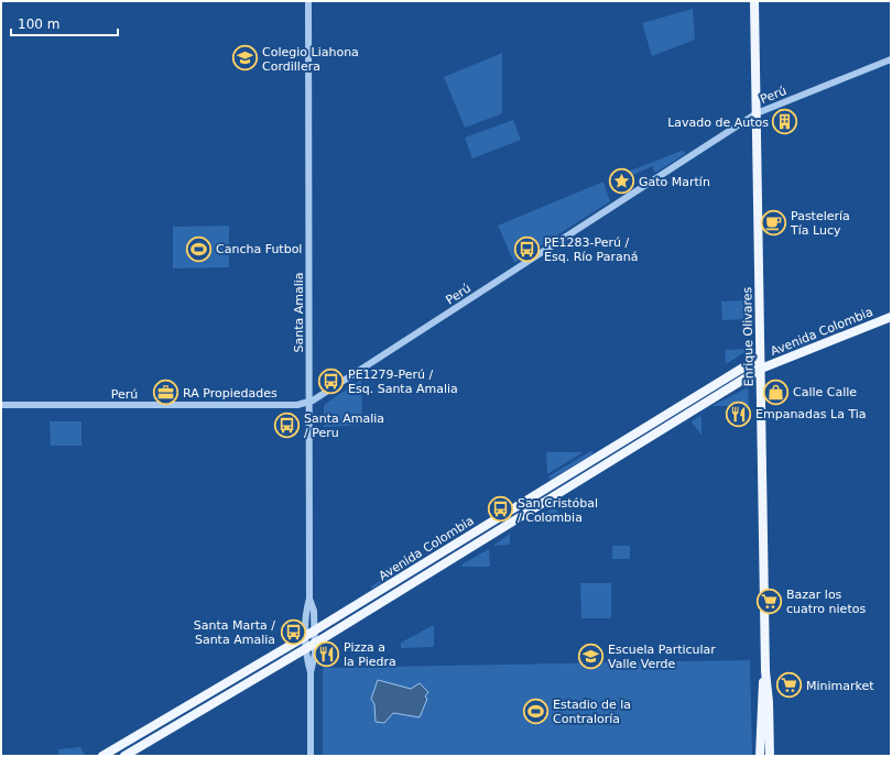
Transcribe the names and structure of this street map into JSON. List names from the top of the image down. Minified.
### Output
{"streets":{"main road":["Avenida Colombia","Enrique Olivares"],"street":["Perú","Santa Amalia"]},"crossings":[["Perú","Santa Amalia"],["Perú","Enrique Olivares"],["Santa Amalia","Avenida Colombia"],["Avenida Colombia","Enrique Olivares"]],"places":{"school or university":["Colegio Liahona Cordillera","Escuela Particular Valle Verde"],"building":["Lavado de Autos"],"place":["Gato Martín"],"cafe":["Pastelería Tía Lucy"],"sports":["Cancha Futbol","Estadio de la Contraloría"],"bus stop":["PE1283-Perú / Esq. Río Paraná","PE1279-Perú / Esq. Santa Amalia","Santa Amalia / Peru","San Cristóbal / Colombia","Santa Marta / Santa Amalia"],"shop":["Calle Calle"],"office":["RA Propiedades"],"restaurant":["Empanadas La Tia","Pizza a la Piedra"],"supermarket":["Bazar los cuatro nietos","Minimarket"]},"scale_bar":"100 m"}
